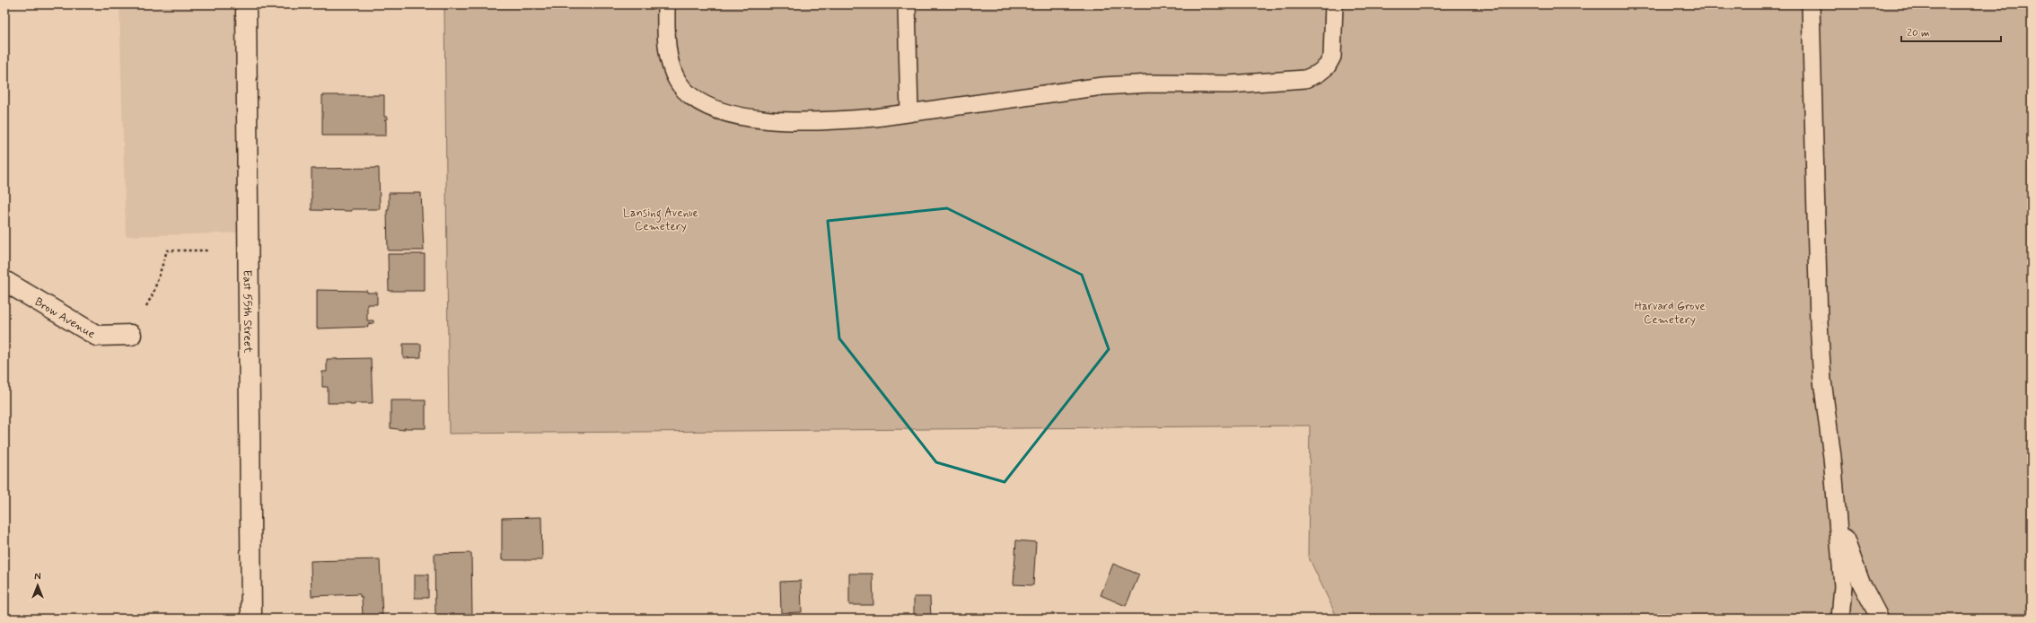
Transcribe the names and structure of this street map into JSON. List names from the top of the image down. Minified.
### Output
{"streets":{"street":["East 55th Street","Brow Avenue"]},"parks":["Lansing Avenue Cemetery","Harvard Grove Cemetery"],"scale_bar":"20 m","north":"top"}
